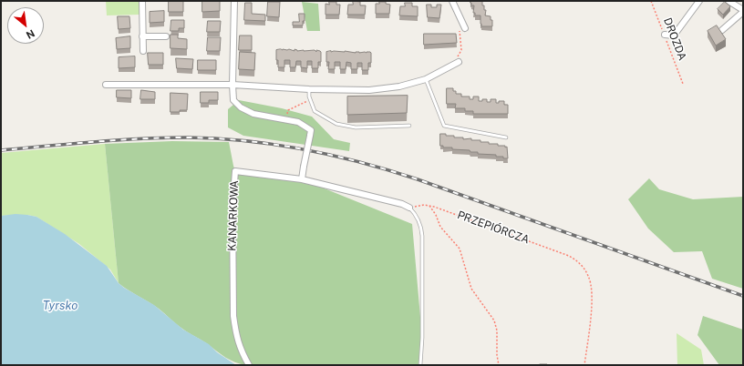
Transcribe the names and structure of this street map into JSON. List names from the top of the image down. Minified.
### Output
{"streets":{"street":["KANARKOWA"],"path":["DROZDA","PRZEPIÓRCZA"]},"water":["Tyrsko"],"north":"bottom right"}
